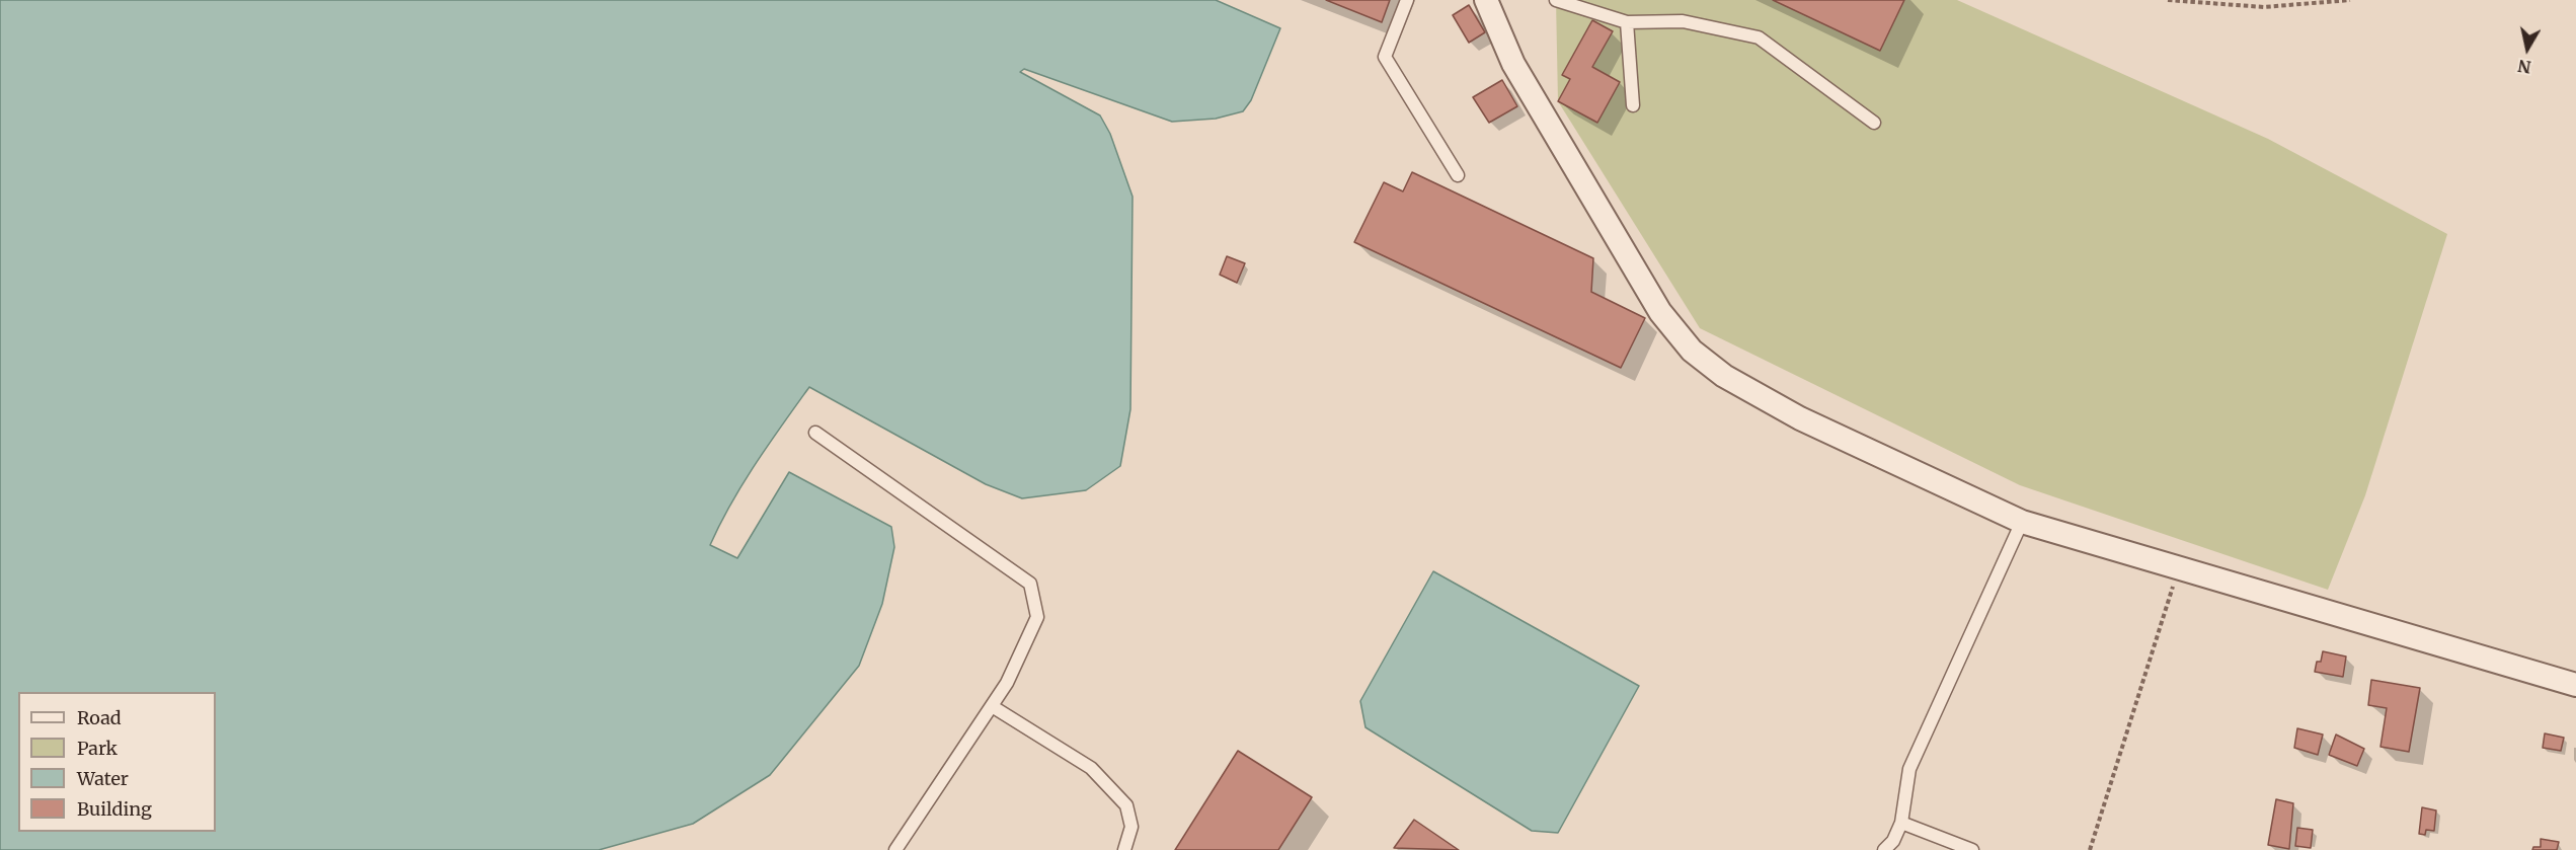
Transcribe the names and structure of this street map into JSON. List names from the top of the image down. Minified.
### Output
{"legend":["Road","Park","Water","Building"],"north":"bottom"}
